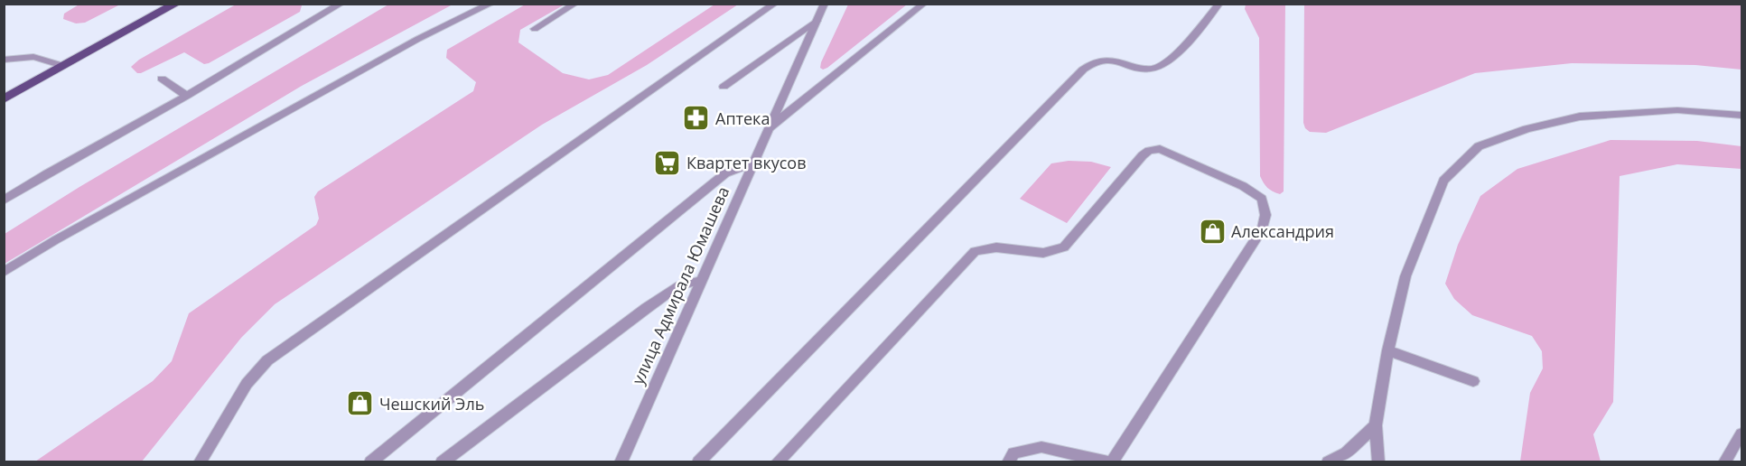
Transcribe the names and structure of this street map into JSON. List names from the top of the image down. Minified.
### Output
{"streets":{"street":["улица Адмирала Юмашева"]},"places":{"pharmacy":["Аптека"],"supermarket":["Квартет вкусов"],"shop":["Александрия","Чешский Эль"]}}
